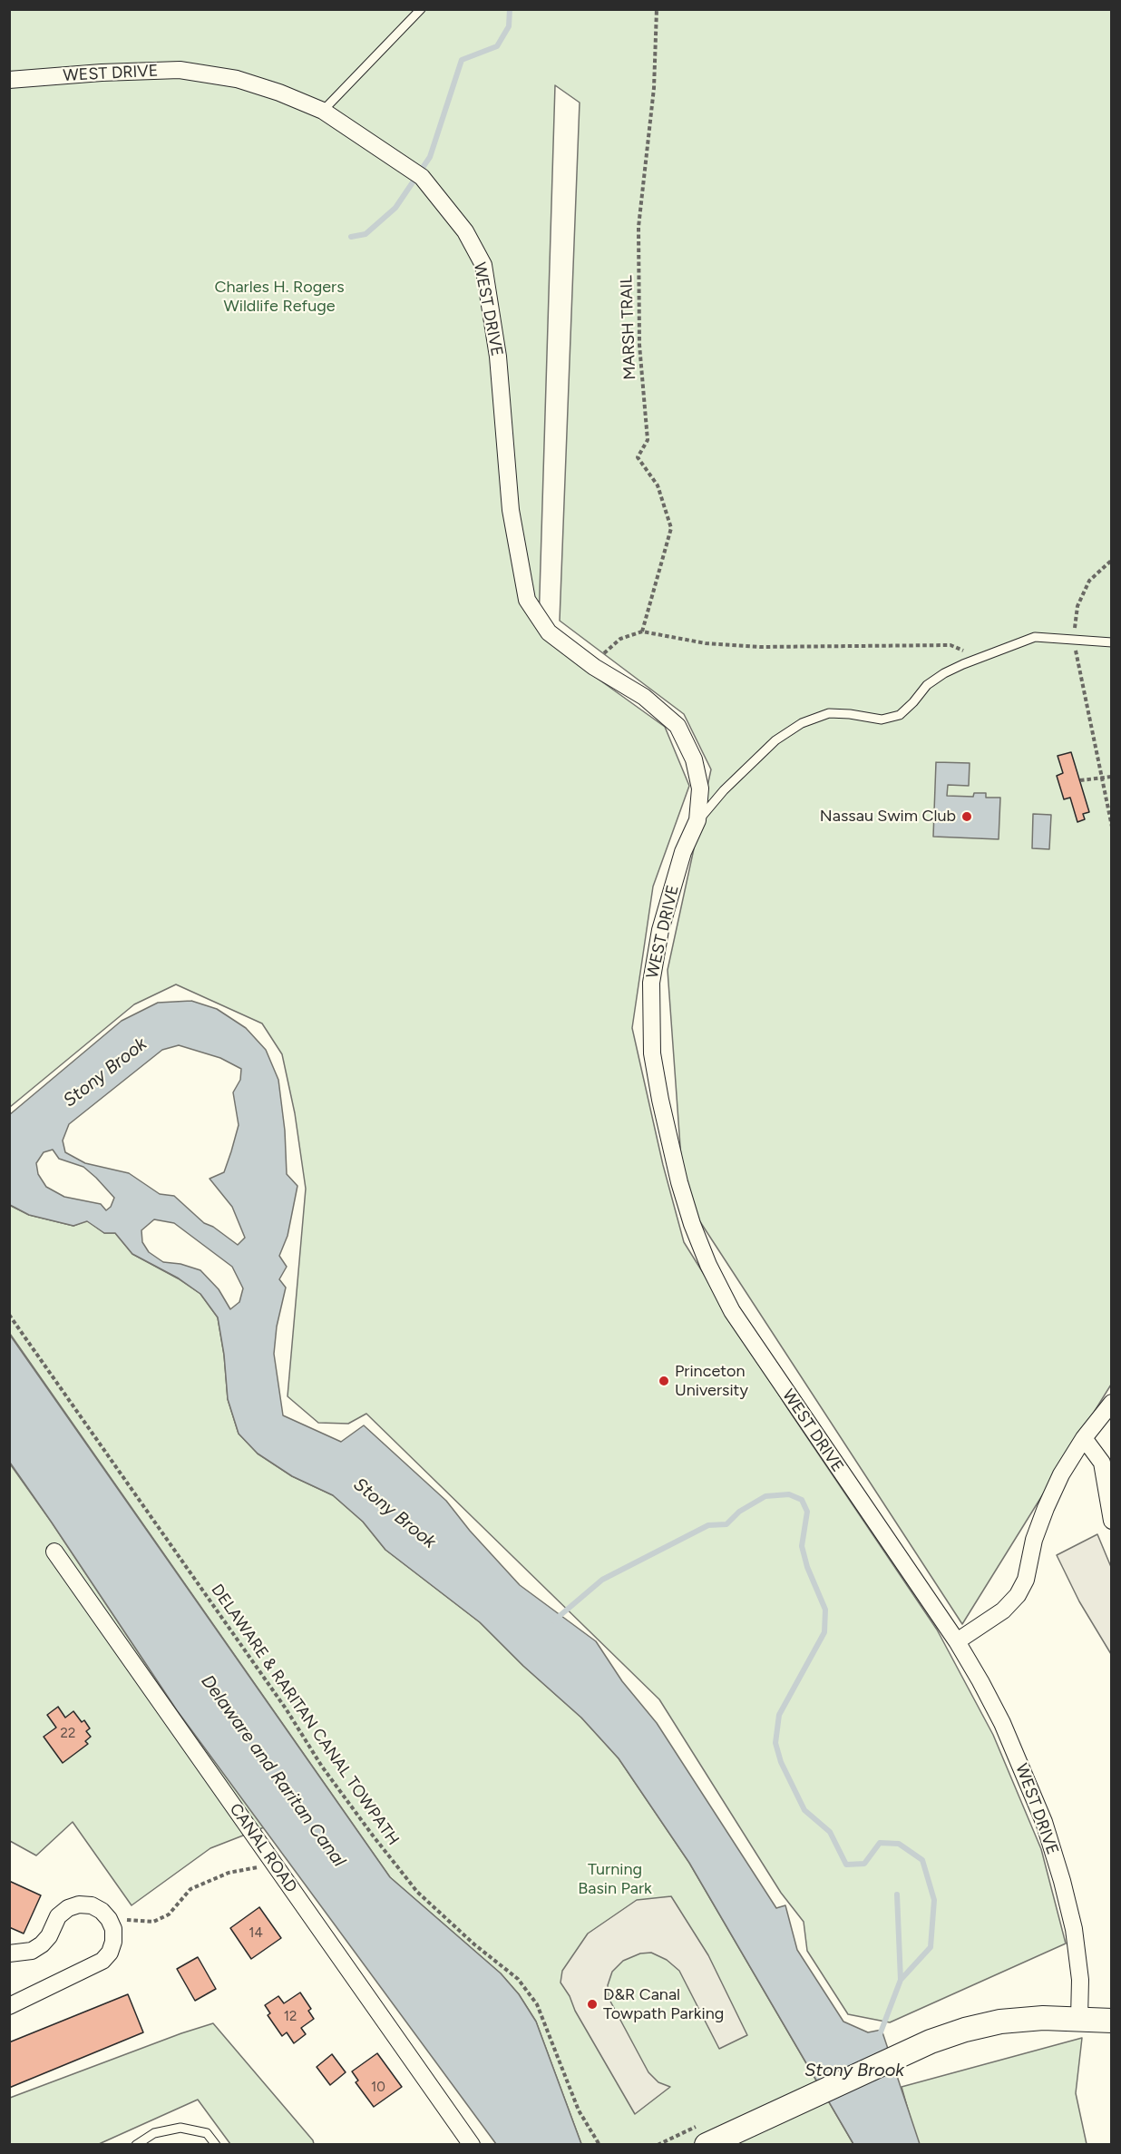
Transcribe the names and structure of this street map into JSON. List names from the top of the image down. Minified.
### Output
{"streets":{"street":["WEST DRIVE","CANAL ROAD"],"path":["MARSH TRAIL","DELAWARE & RARITAN CANAL TOWPATH"]},"water":["Stony Brook","Delaware and Raritan Canal"],"parks":["Charles H. Rogers Wildlife Refuge","Turning Basin Park"],"places":["Nassau Swim Club","Princeton University","D&R Canal Towpath Parking"],"house_numbers":["22","14","12","10"]}
